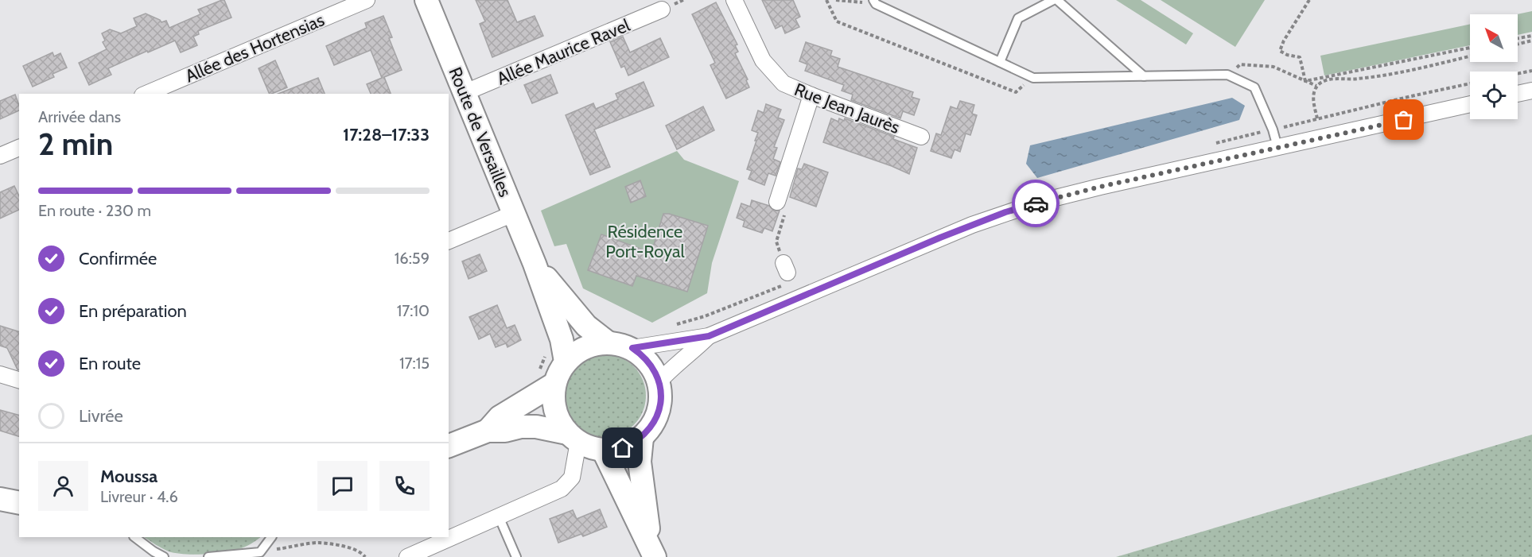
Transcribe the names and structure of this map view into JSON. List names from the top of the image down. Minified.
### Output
{"streets":{"main road":["Route de Versailles"],"street":["Allée des Hortensias","Allée Maurice Ravel","Rue Jean Jaurès"]},"crossings":[["Allée Maurice Ravel","Route de Versailles"]],"parks":["Résidence Port-Royal"],"north":"top left","page":{"heading":["2 min","Arrivée dans","17:28–17:33"],"panel":["Moussa","Livreur · 4.6"],"bar":"En route · 230 m","list":[["Confirmée","16:59"],["En préparation","17:10"],["En route","17:15"],"Livrée"]}}
